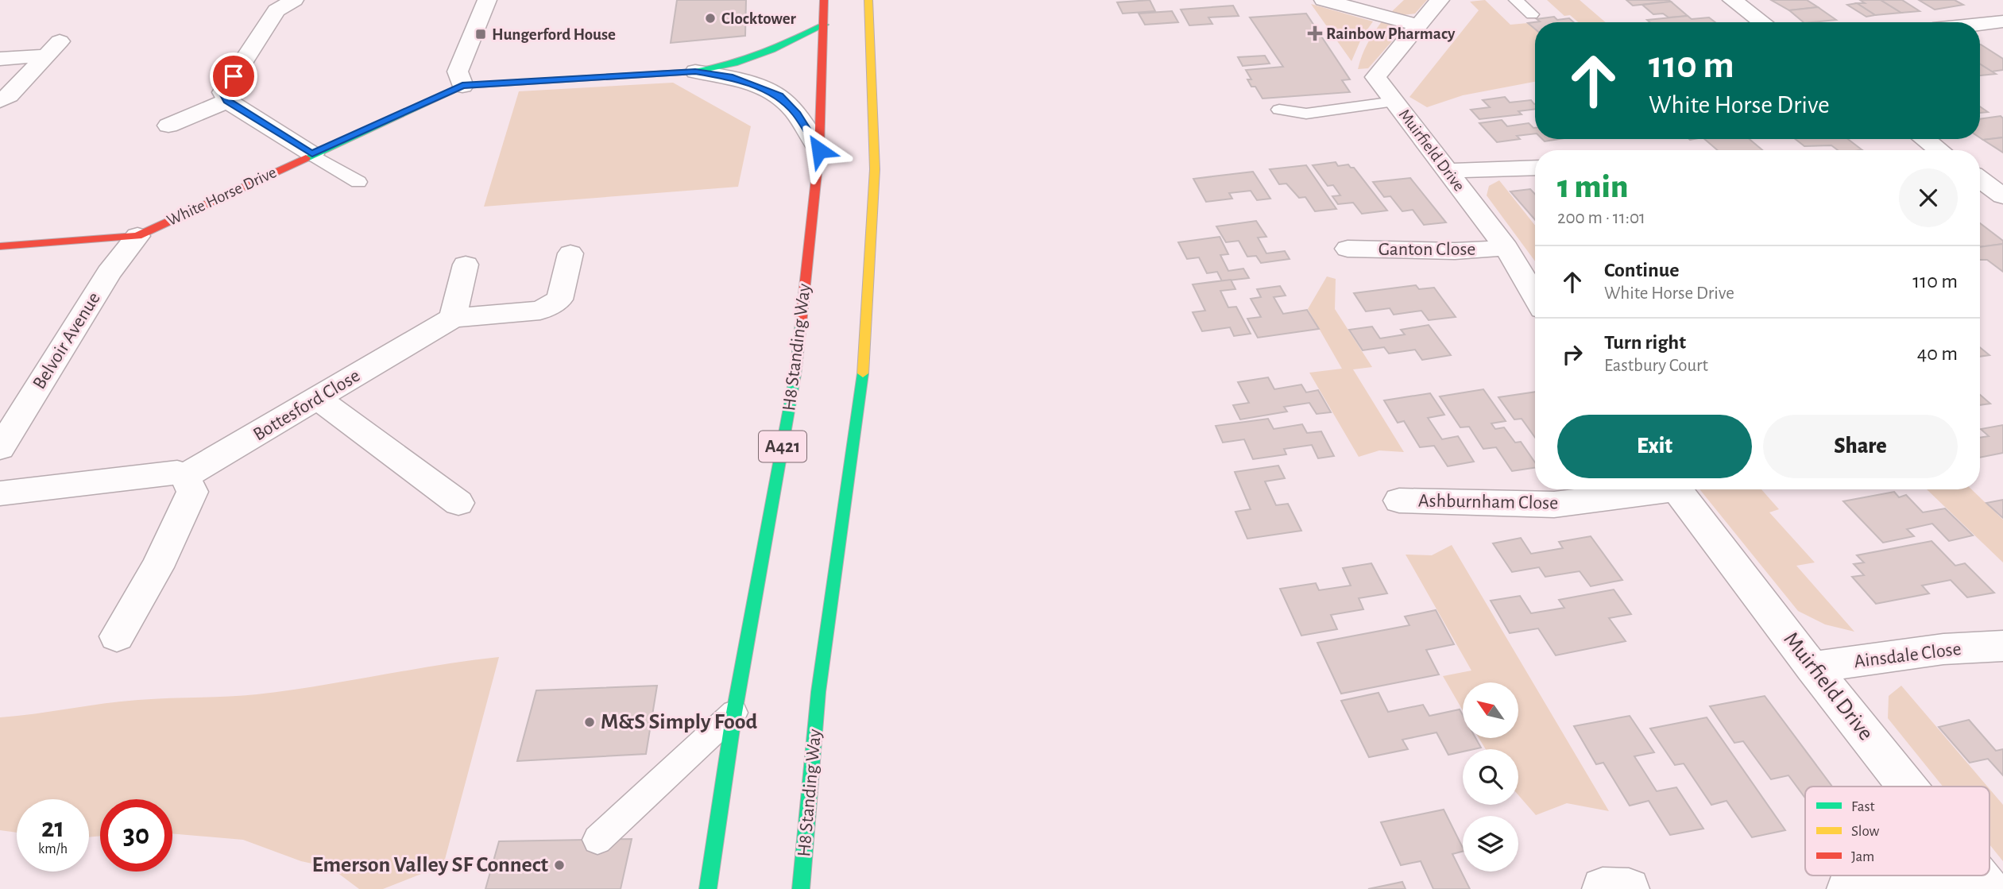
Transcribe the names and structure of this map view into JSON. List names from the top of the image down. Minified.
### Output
{"streets":{"main road":["White Horse Drive","H8 Standing Way","A421"],"street":["Muirfield Drive","Ganton Close","Belvoir Avenue","Bottesford Close","Ashburnham Close","Ainsdale Close"]},"crossings":[["Muirfield Drive","Ganton Close"],["Muirfield Drive","Ainsdale Close"],["White Horse Drive","Belvoir Avenue"]],"places":{"other":["Clocktower","M&S Simply Food","Emerson Valley SF Connect"],"health":["Rainbow Pharmacy"],"transit":["Hungerford House"]},"legend":["Fast","Slow","Jam"],"north":"top left","page":{"turn":["110 m","White Horse Drive"],"heading":["1 min","200 m · 11:01"],"list":[{"name":"Continue","note":"White Horse Drive","value":"110 m"},{"name":"Turn right","note":"Eastbury Court","value":"40 m"}],"buttons":["Exit","Share"],"speed":"21 km/h","limit":"30"}}
